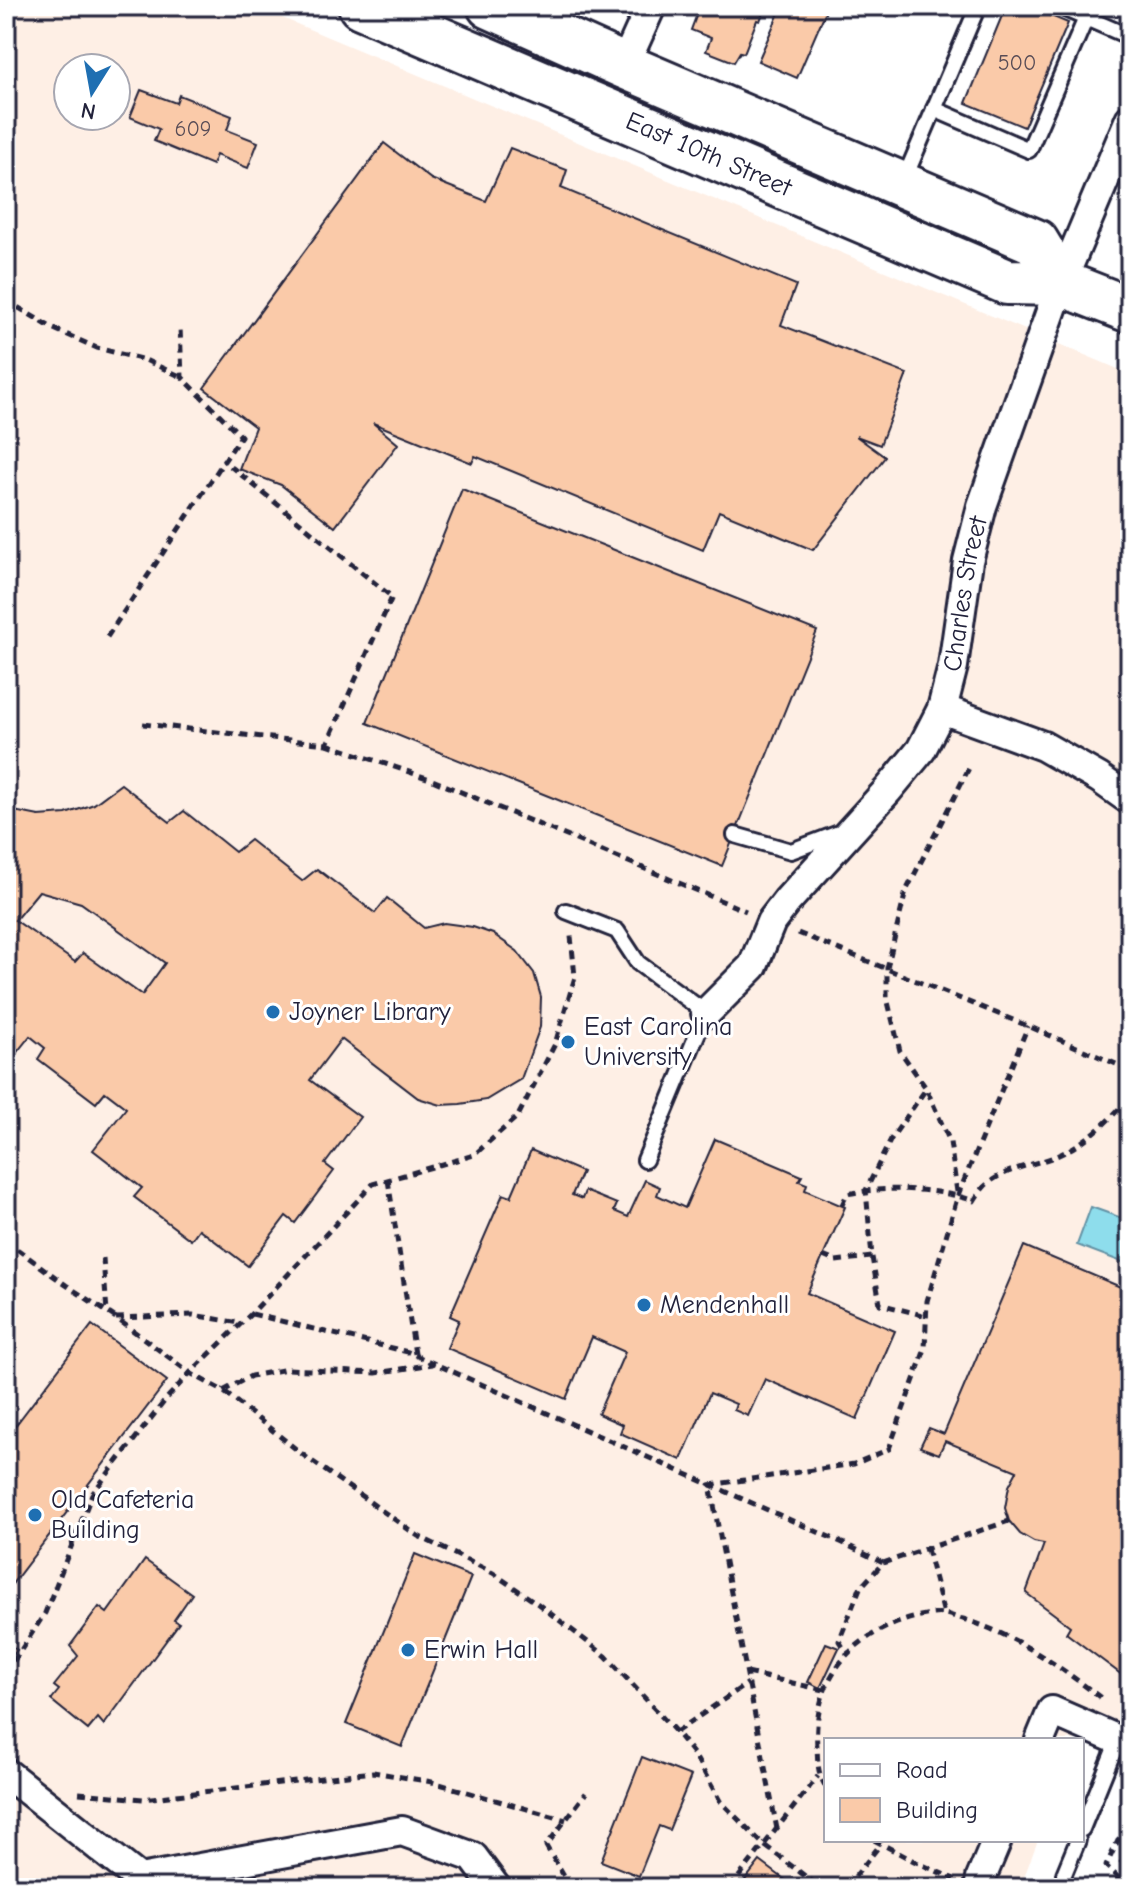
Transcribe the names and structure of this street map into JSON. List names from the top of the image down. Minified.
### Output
{"streets":{"main road":["East 10th Street"],"street":["Charles Street"]},"crossings":[["East 10th Street","Charles Street"]],"places":["Joyner Library","East Carolina University","Mendenhall","Old Cafeteria Building","Erwin Hall"],"house_numbers":["500","609"],"legend":["Road","Building"],"north":"bottom"}
